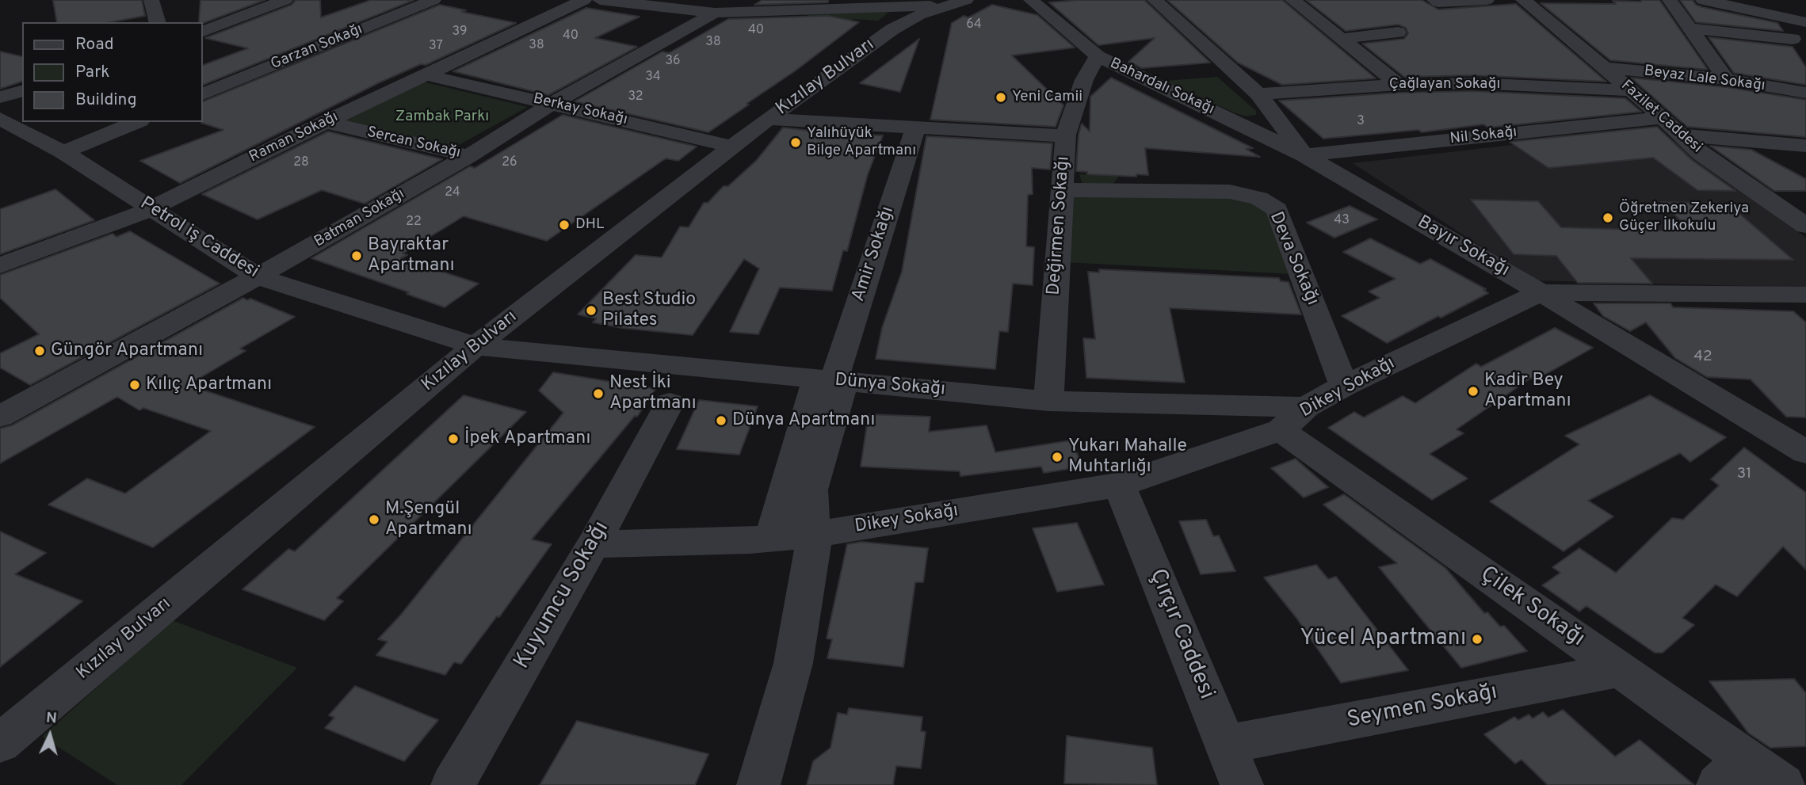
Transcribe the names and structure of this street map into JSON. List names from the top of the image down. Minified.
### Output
{"streets":{"street":["Garzan Sokağı","Kızılay Bulvarı","Beyaz Lale Sokağı","Çağlayan Sokağı","Bahardalı Sokağı","Berkay Sokağı","Fazilet Caddesi","Nil Sokağı","Raman Sokağı","Sercan Sokağı","Batman Sokağı","Değirmen Sokağı","Petrol iş Caddesi","Bayır Sokağı","Amir Sokağı","Deva Sokağı","Dünya Sokağı","Dikey Sokağı","Kuyumcu Sokağı","Çilek Sokağı","Çırçır Caddesi","Seymen Sokağı"]},"crossings":[["Kızılay Bulvarı","Berkay Sokağı"],["Kızılay Bulvarı","Petrol iş Caddesi"],["Kızılay Bulvarı","Dünya Sokağı"],["Beyaz Lale Sokağı","Fazilet Caddesi"],["Çağlayan Sokağı","Fazilet Caddesi"],["Çağlayan Sokağı","Bayır Sokağı"],["Bahardalı Sokağı","Nil Sokağı"],["Bahardalı Sokağı","Değirmen Sokağı"],["Bahardalı Sokağı","Bayır Sokağı"],["Berkay Sokağı","Raman Sokağı"],["Berkay Sokağı","Batman Sokağı"],["Fazilet Caddesi","Nil Sokağı"],["Nil Sokağı","Bayır Sokağı"],["Raman Sokağı","Sercan Sokağı"],["Raman Sokağı","Petrol iş Caddesi"],["Sercan Sokağı","Batman Sokağı"],["Batman Sokağı","Petrol iş Caddesi"],["Değirmen Sokağı","Deva Sokağı"],["Değirmen Sokağı","Dünya Sokağı"],["Petrol iş Caddesi","Dünya Sokağı"],["Bayır Sokağı","Dikey Sokağı"],["Amir Sokağı","Dünya Sokağı"],["Deva Sokağı","Dikey Sokağı"],["Dünya Sokağı","Dikey Sokağı"],["Dünya Sokağı","Çilek Sokağı"],["Dikey Sokağı","Kuyumcu Sokağı"],["Dikey Sokağı","Çilek Sokağı"],["Dikey Sokağı","Çırçır Caddesi"],["Çilek Sokağı","Seymen Sokağı"],["Çırçır Caddesi","Seymen Sokağı"]],"parks":["Zambak Parkı"],"places":["Yeni Camii","Yalıhüyük Bilge Apartmanı","Öğretmen Zekeriya Güçer İlkokulu","DHL","Bayraktar Apartmanı","Best Studio Pilates","Güngör Apartmanı","Kılıç Apartmanı","Kadir Bey Apartmanı","Nest İki Apartmanı","Dünya Apartmanı","İpek Apartmanı","Yukarı Mahalle Muhtarlığı","M.Şengül Apartmanı","Yücel Apartmanı"],"house_numbers":["64","40","39","40","38","38","37","36","34","32","3","28","26","24","43","22","42","31"],"legend":["Road","Park","Building"],"north":"top"}
